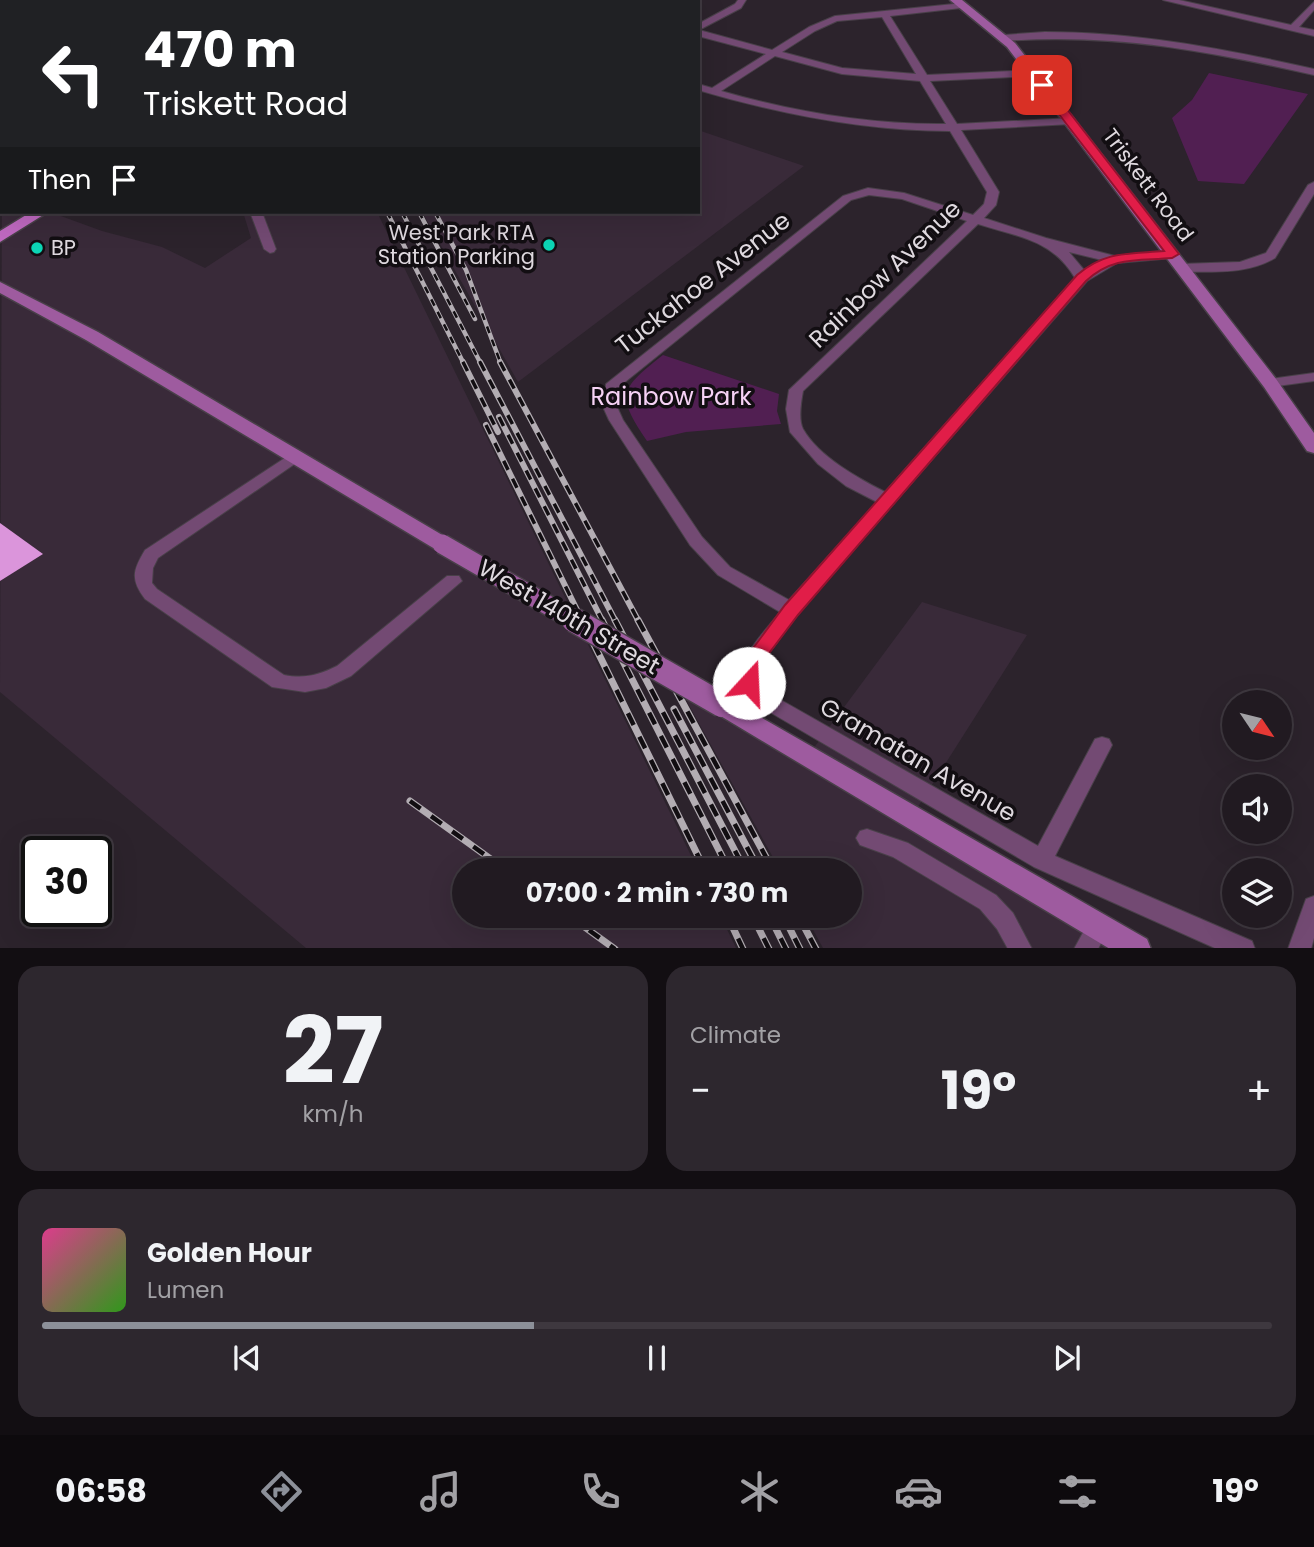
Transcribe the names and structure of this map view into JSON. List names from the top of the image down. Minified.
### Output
{"streets":{"main road":["Triskett Road","West 140th Street"],"street":["Rainbow Avenue","Tuckahoe Avenue","Gramatan Avenue"]},"crossings":[["Rainbow Avenue","Tuckahoe Avenue"],["Rainbow Avenue","Gramatan Avenue"],["Tuckahoe Avenue","Gramatan Avenue"]],"parks":["Rainbow Park"],"places":["West Park RTA Station Parking","BP"],"north":"bottom right","page":{"turn":["470 m","Triskett Road"],"then":"Then","limit":"30","trip":"07:00 · 2 min · 730 m","tile":[["27","km/h"],"Climate"],"heat":["−","19°","+"],"song":["Golden Hour","Lumen"],"tabs":["06:58","19°"]}}
